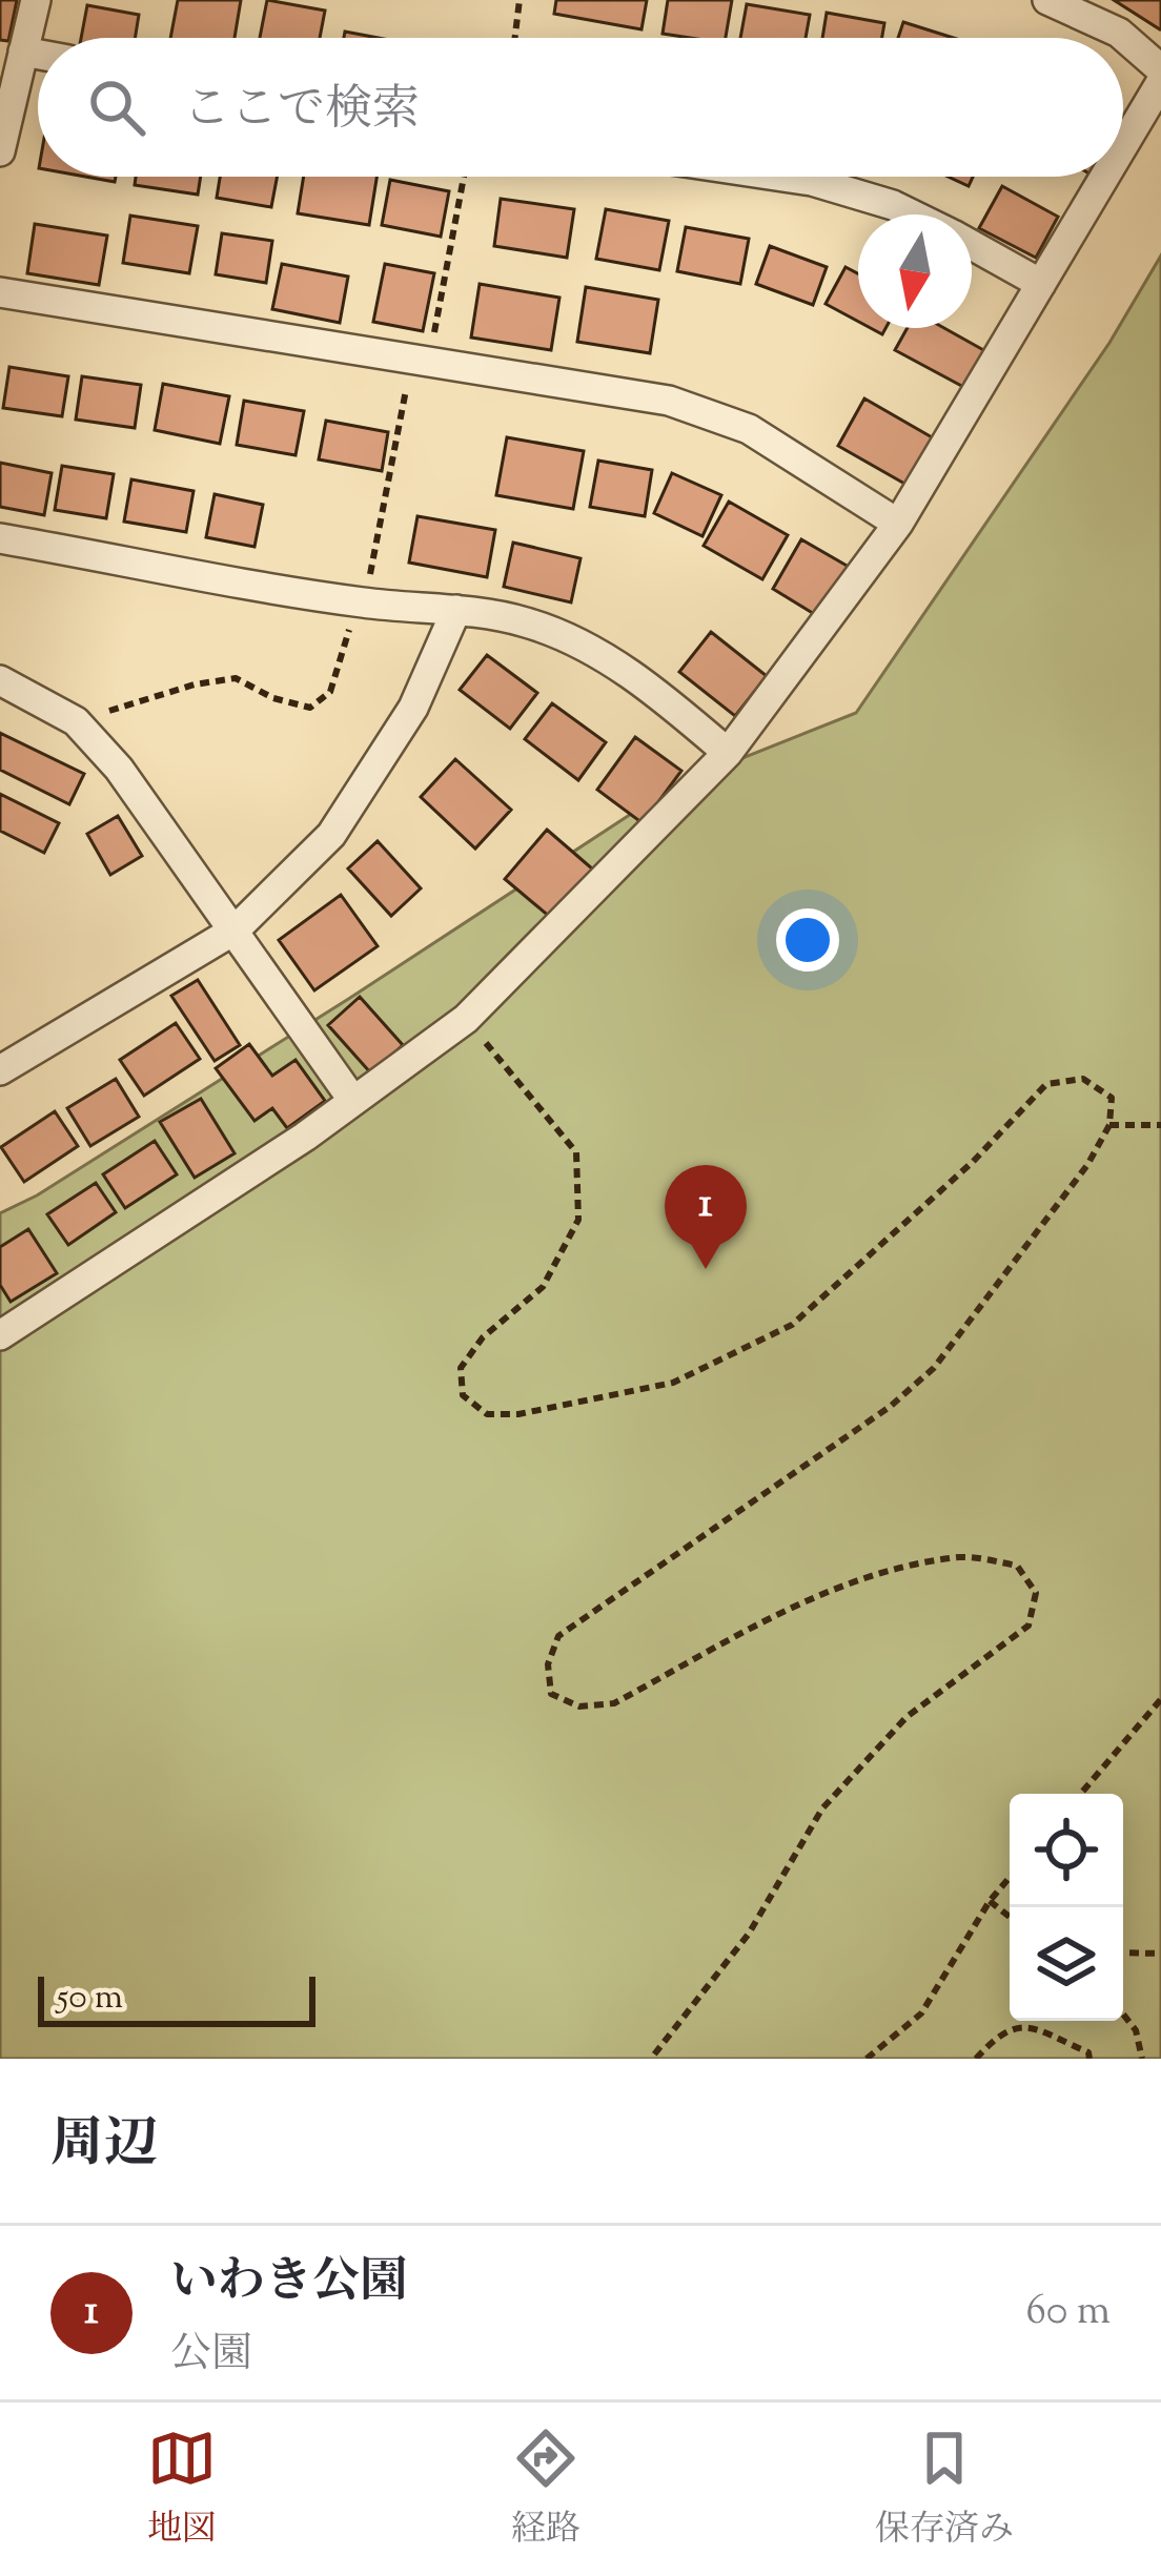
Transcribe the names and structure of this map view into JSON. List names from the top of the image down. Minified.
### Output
{"scale_bar":"50 m","north":"bottom","page":{"search":"ここで検索","pins":"1","scale":"50 m","heading":"周辺","list":[{"mark":"1","name":"いわき公園","note":"公園","value":"60 m"}],"nav":["地図","経路","保存済み"]}}
